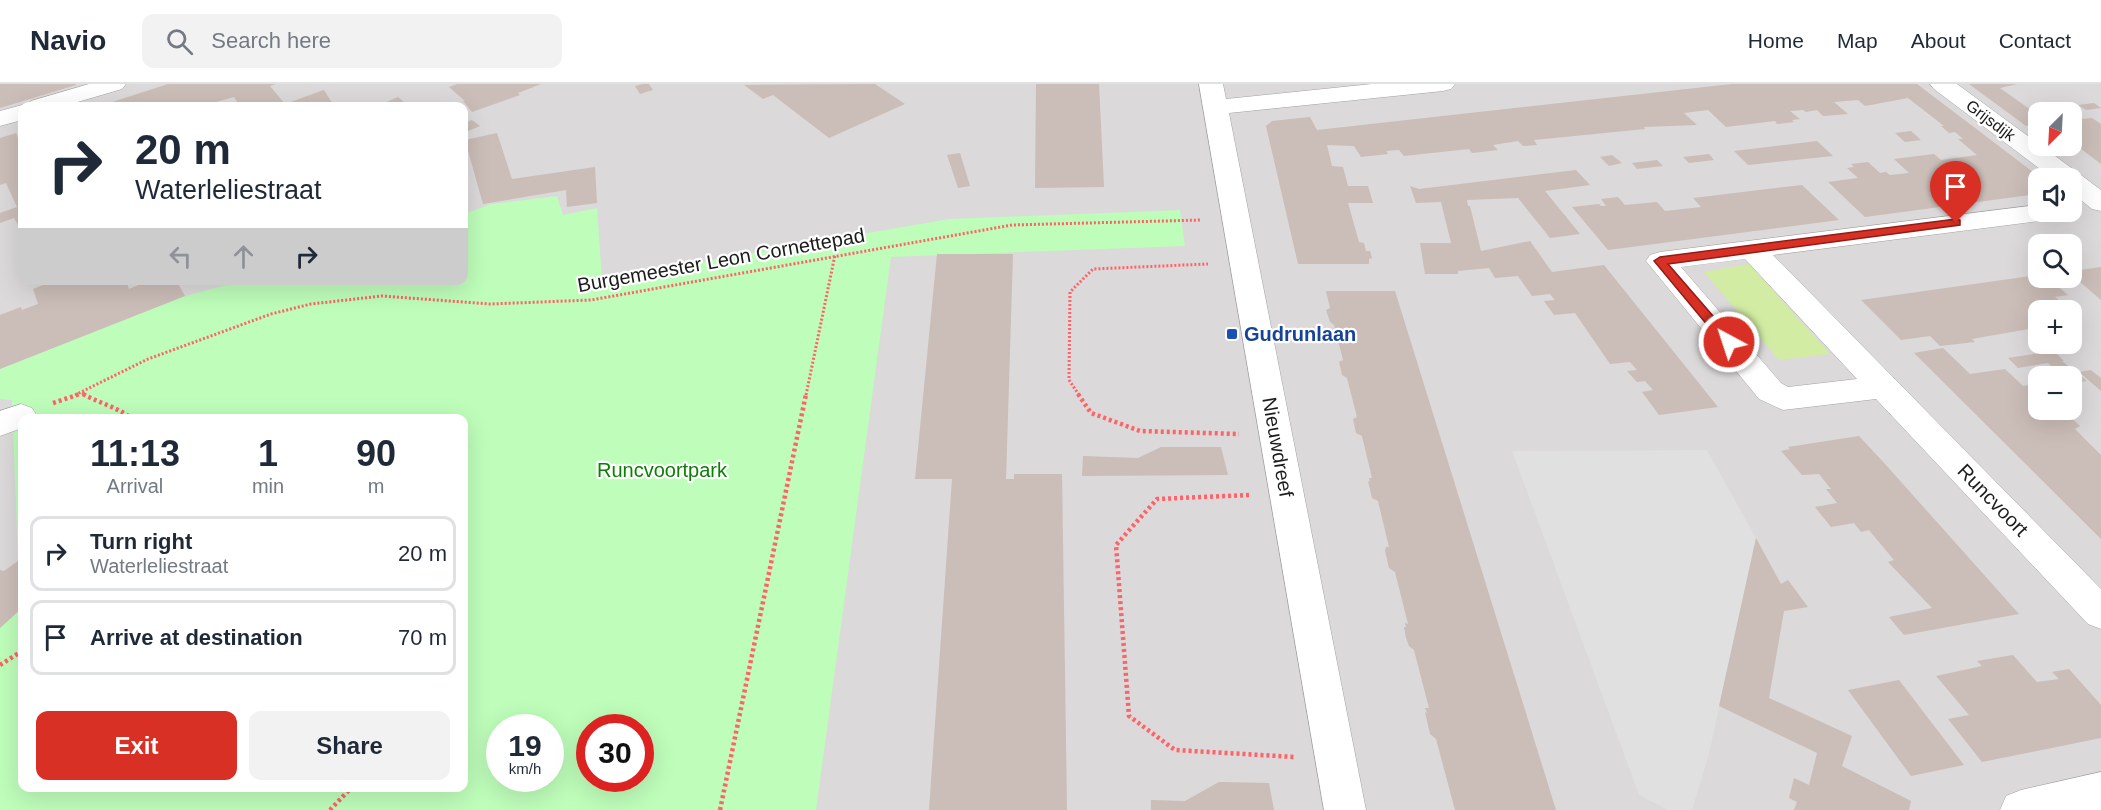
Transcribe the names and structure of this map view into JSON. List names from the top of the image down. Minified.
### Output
{"streets":{"street":["Grijsdijk","Nieuwdreef","Runcvoort"],"path":["Burgemeester Leon Cornettepad"]},"crossings":[["Burgemeester Leon Cornettepad","Nieuwdreef"]],"parks":["Runcvoortpark"],"places":{"transit":["Gudrunlaan"]},"north":"bottom left","page":{"header":"Navio","search":"Search here","nav":["Home","Map","About","Contact"],"map_buttons":["+","−"],"turn":["20 m","Waterleliestraat"],"eta":["11:13","Arrival","1","min","90","m"],"list":[{"name":"Turn right","note":"Waterleliestraat","value":"20 m"},{"name":"Arrive at destination","value":"70 m"}],"buttons":["Exit","Share"],"speed":"19 km/h","limit":"30"}}
